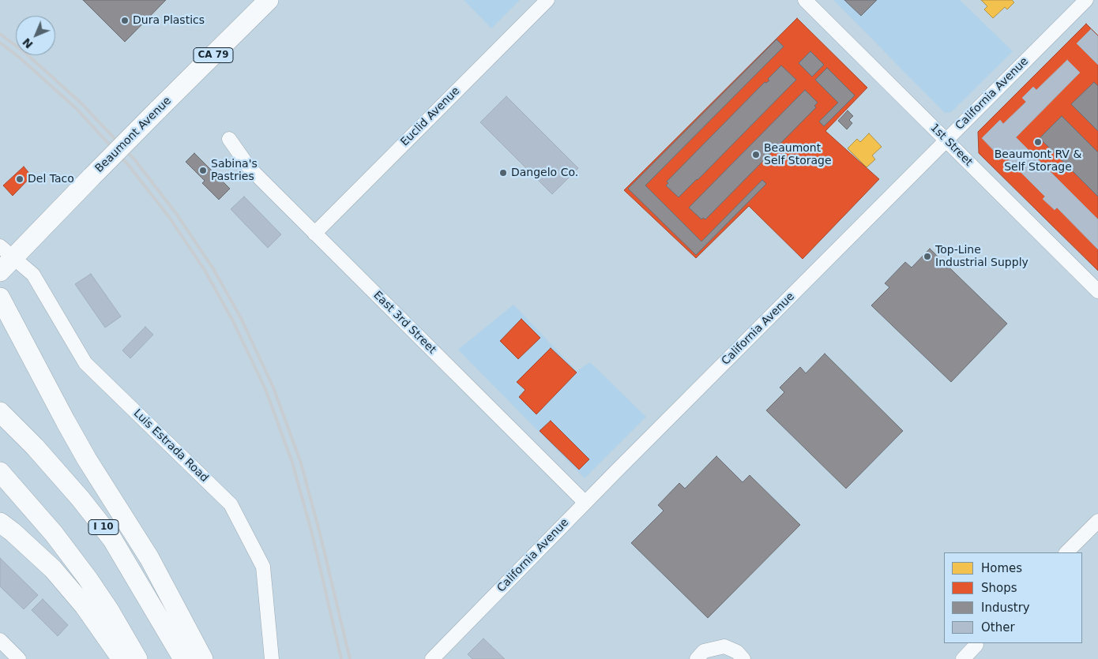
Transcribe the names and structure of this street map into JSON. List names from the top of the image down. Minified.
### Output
{"streets":{"highway":["CA 79","Beaumont Avenue","I 10"],"street":["California Avenue","Euclid Avenue","1st Street","East 3rd Street","Luis Estrada Road"]},"crossings":[["California Avenue","1st Street"],["California Avenue","East 3rd Street"],["Euclid Avenue","East 3rd Street"],["Beaumont Avenue","Luis Estrada Road"]],"places":["Dura Plastics","Beaumont RV & Self Storage","Beaumont Self Storage","Sabina's Pastries","Dangelo Co.","Del Taco","Top-Line Industrial Supply"],"legend":["Homes","Shops","Industry","Other"],"north":"bottom left"}
